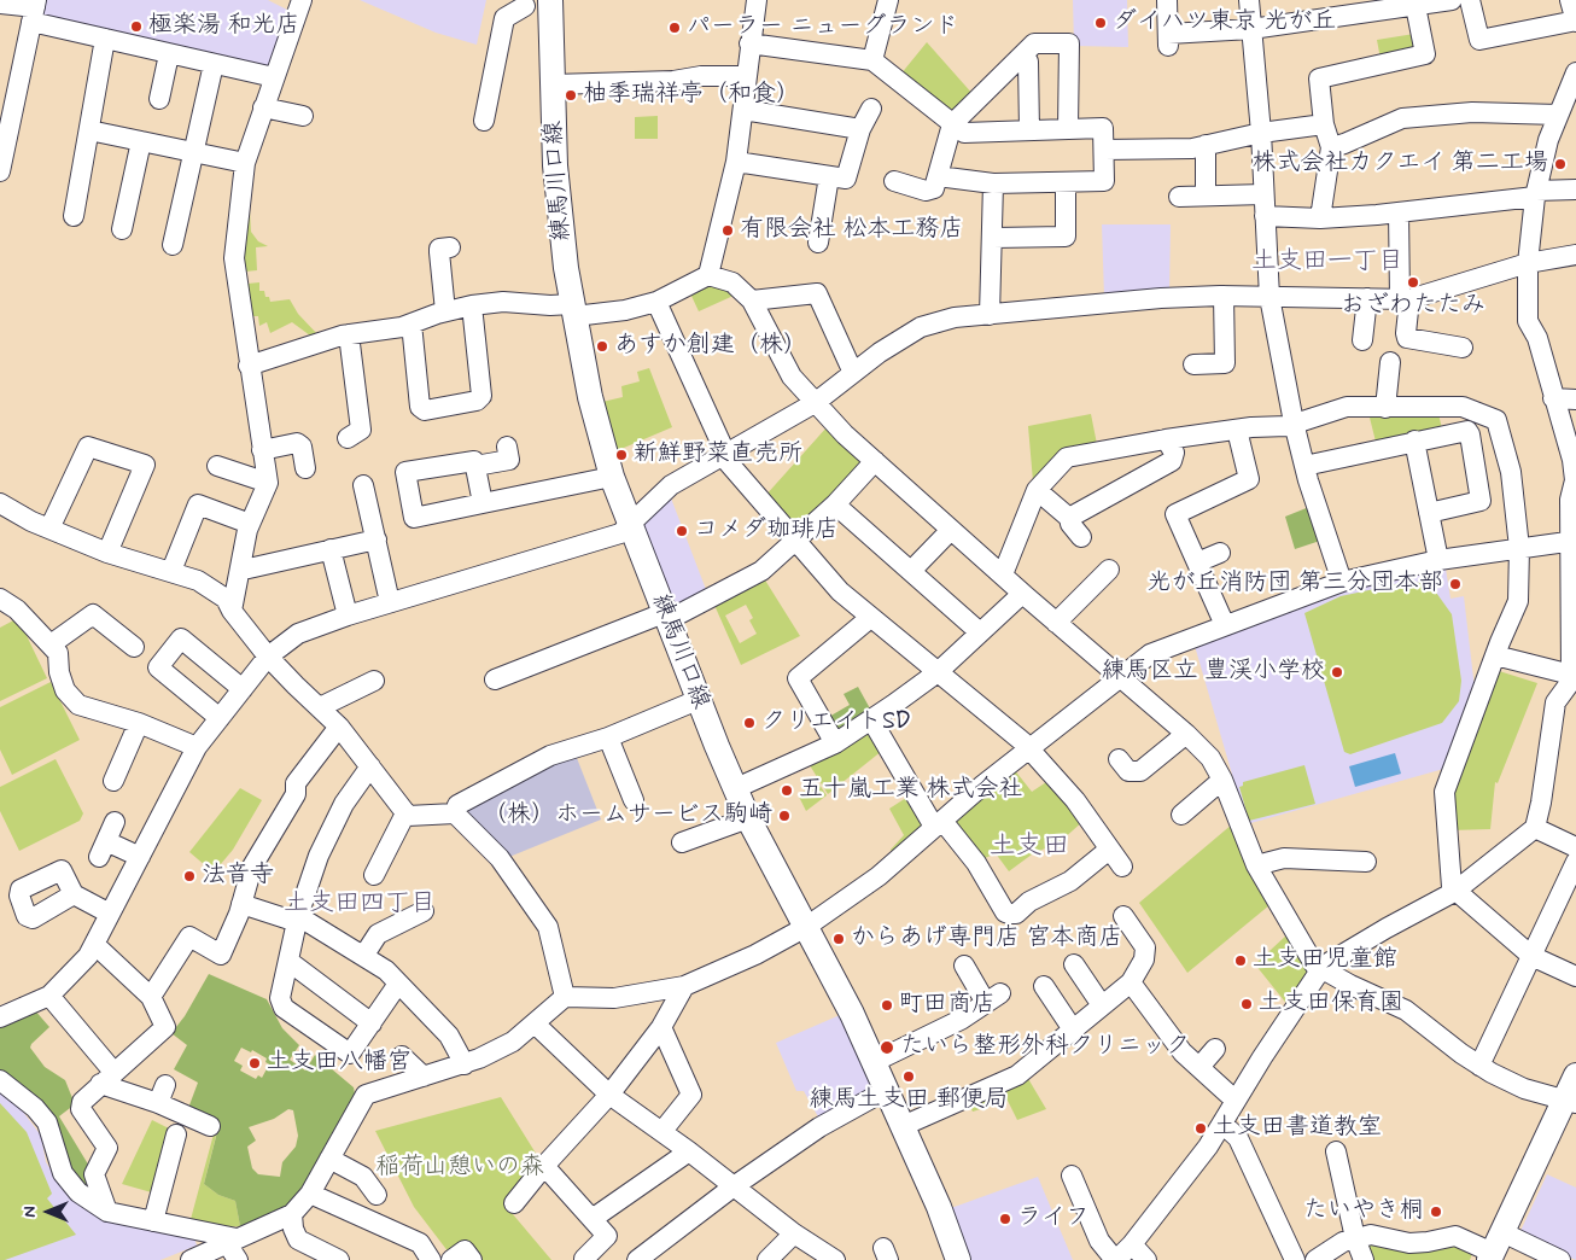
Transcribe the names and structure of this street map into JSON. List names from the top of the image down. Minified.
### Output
{"streets":{"main road":["練馬川口線"]},"districts":["土支田一丁目","土支田","土支田四丁目"],"parks":["稲荷山憩いの森"],"places":["ダイハツ東京 光が丘","極楽湯 和光店","パーラー ニューグランド","柚季瑞祥亭（和食）","株式会社カクエイ 第二工場","有限会社 松本工務店","おざわたたみ","あすか創建（株）","新鮮野菜直売所","コメダ珈琲店","光が丘消防団 第三分団本部","練馬区立 豊渓小学校","クリエイトSD","五十嵐工業 株式会社","（株）ホームサービス駒崎","法音寺","からあげ専門店 宮本商店","土支田児童館","土支田保育園","町田商店","たいら整形外科クリニック","土支田八幡宮","練馬土支田 郵便局","土支田書道教室","たいやき桐","ライフ"],"north":"left"}
